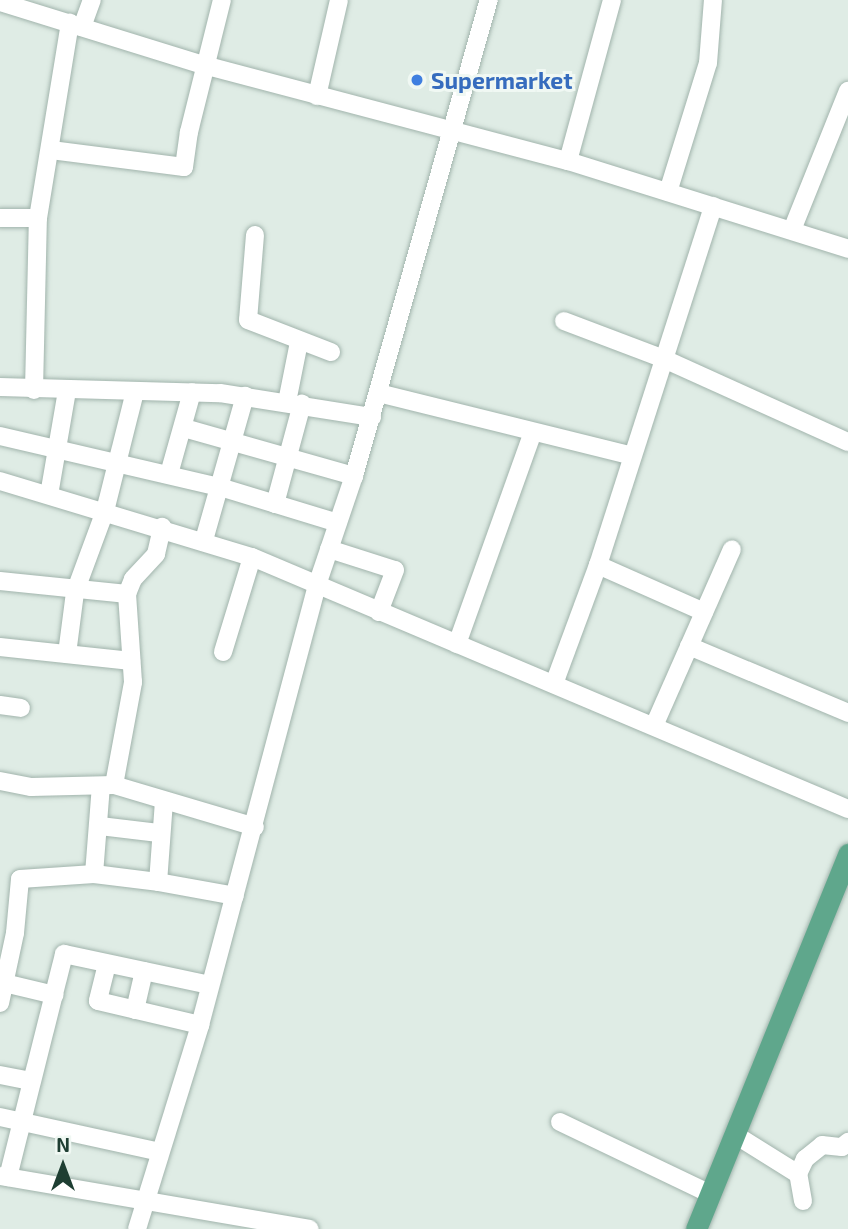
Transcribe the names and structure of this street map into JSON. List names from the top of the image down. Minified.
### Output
{"places":["Supermarket"],"north":"top"}
